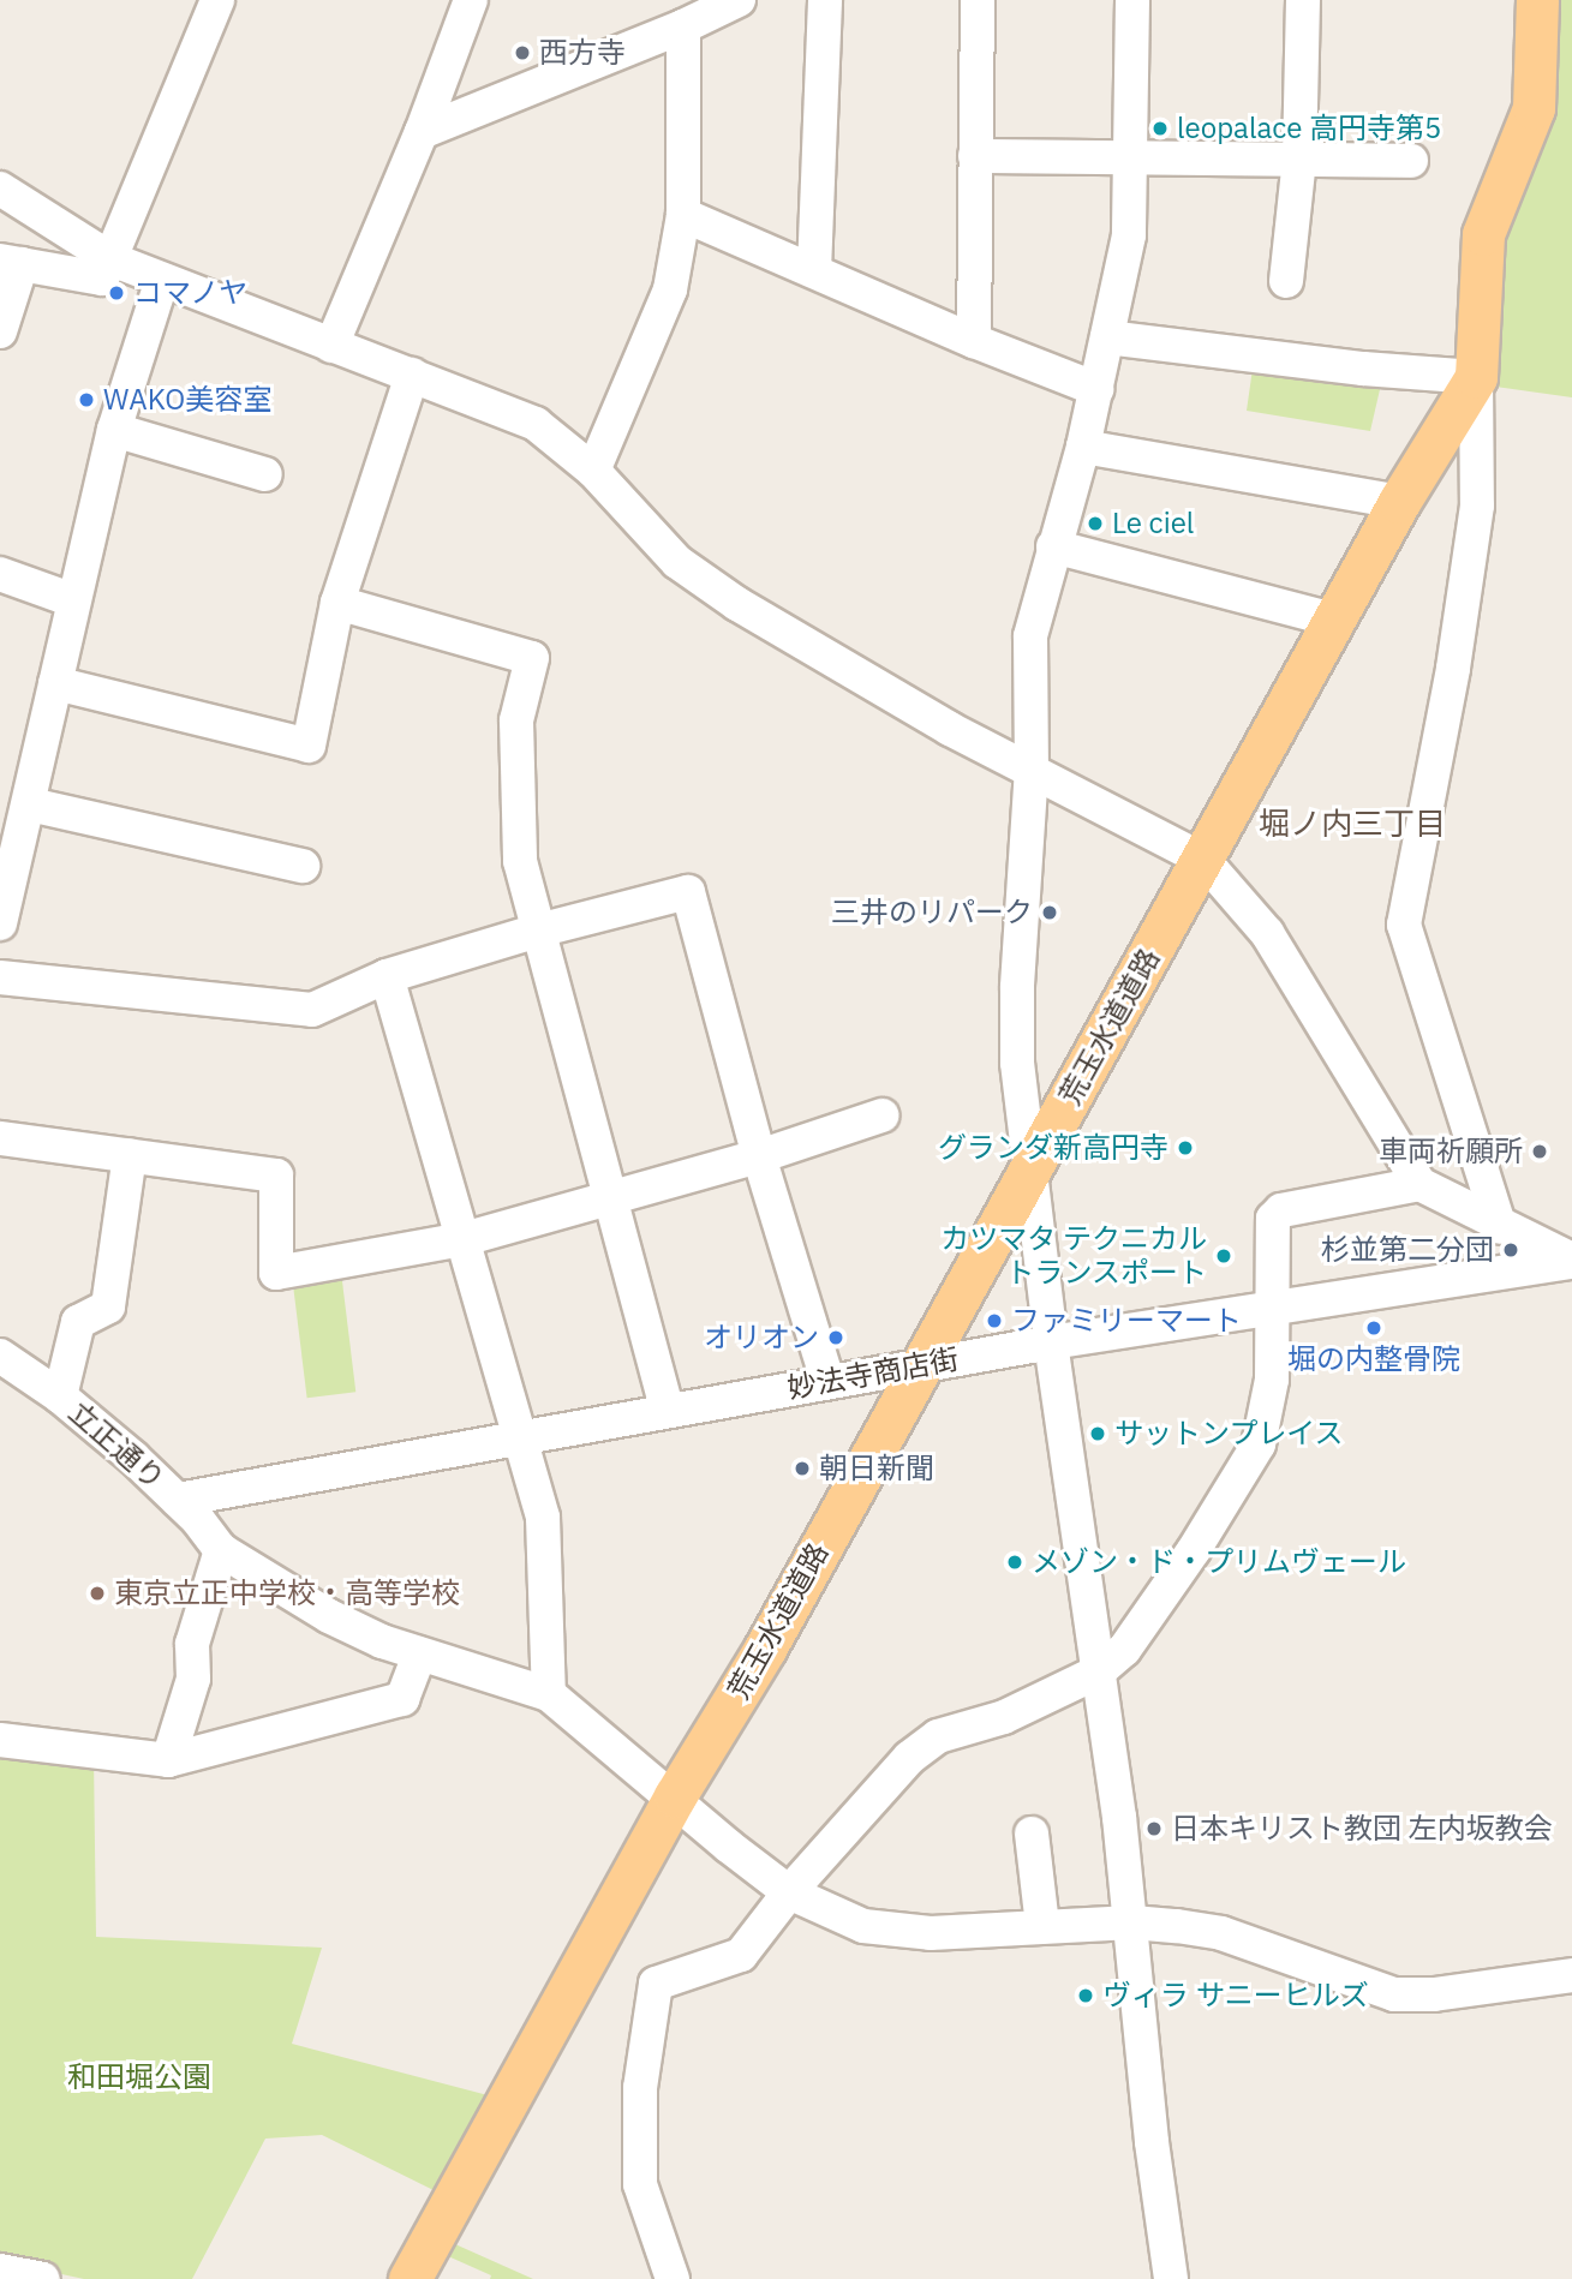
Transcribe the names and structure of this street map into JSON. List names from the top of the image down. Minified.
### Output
{"streets":{"main road":["荒玉水道道路"],"street":["妙法寺商店街","立正通り"]},"crossings":[["荒玉水道道路","妙法寺商店街"],["妙法寺商店街","立正通り"]],"districts":["堀ノ内三丁目"],"parks":["和田堀公園"],"places":["西方寺","leopalace 高円寺第5","コマノヤ","WAKO美容室","Le ciel","三井のリパーク","グランダ新高円寺","車両祈願所","杉並第二分団","カツマタ テクニカル トランスポート","ファミリーマート","堀の内整骨院","オリオン","サットンプレイス","朝日新聞","メゾン・ド・プリムヴェール","東京立正中学校・高等学校","日本キリスト教団 左内坂教会","ヴィラ サニーヒルズ"]}
